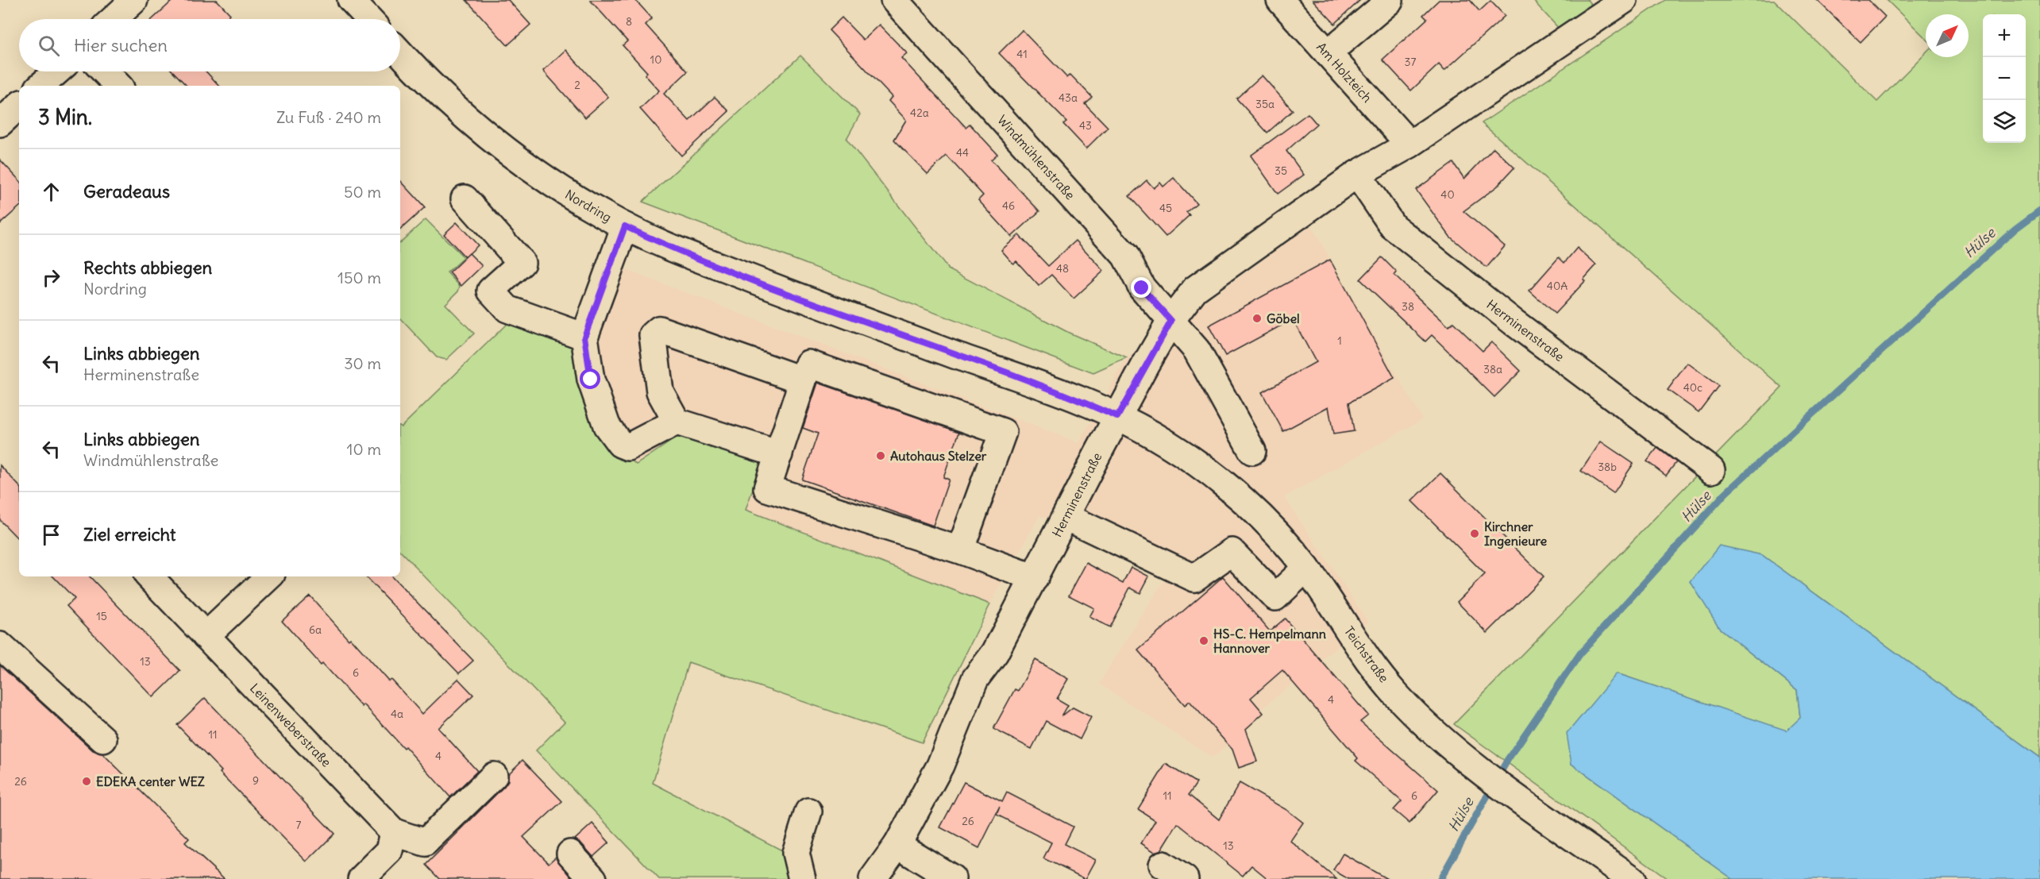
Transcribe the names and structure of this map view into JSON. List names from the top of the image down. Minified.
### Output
{"streets":{"street":["Am Holzteich","Windmühlenstraße","Nordring","Herminenstraße","Teichstraße","Leinenweberstraße"]},"crossings":[["Am Holzteich","Herminenstraße"],["Windmühlenstraße","Herminenstraße"],["Nordring","Herminenstraße"],["Nordring","Teichstraße"],["Herminenstraße","Teichstraße"]],"water":["Hülse"],"places":["Göbel","Autohaus Stelzer","Kirchner Ingenieure","HS-C. Hempelmann Hannover","EDEKA center WEZ"],"house_numbers":["8","41","10","37","2","43a","35a","42a","43","44","35","40","46","45","48","40A","38","1","38a","40c","38b","15","6a","13","6","4","4a","11","4","9","26","11","6","26","7","13"],"north":"top right","page":{"map_buttons":["+","−"],"search":"Hier suchen","heading":["3 Min.","Zu Fuß · 240 m"],"list":[["Geradeaus","50 m"],["Rechts abbiegen","Nordring","150 m"],["Links abbiegen","Herminenstraße","30 m"],["Links abbiegen","Windmühlenstraße","10 m"],"Ziel erreicht"]}}
